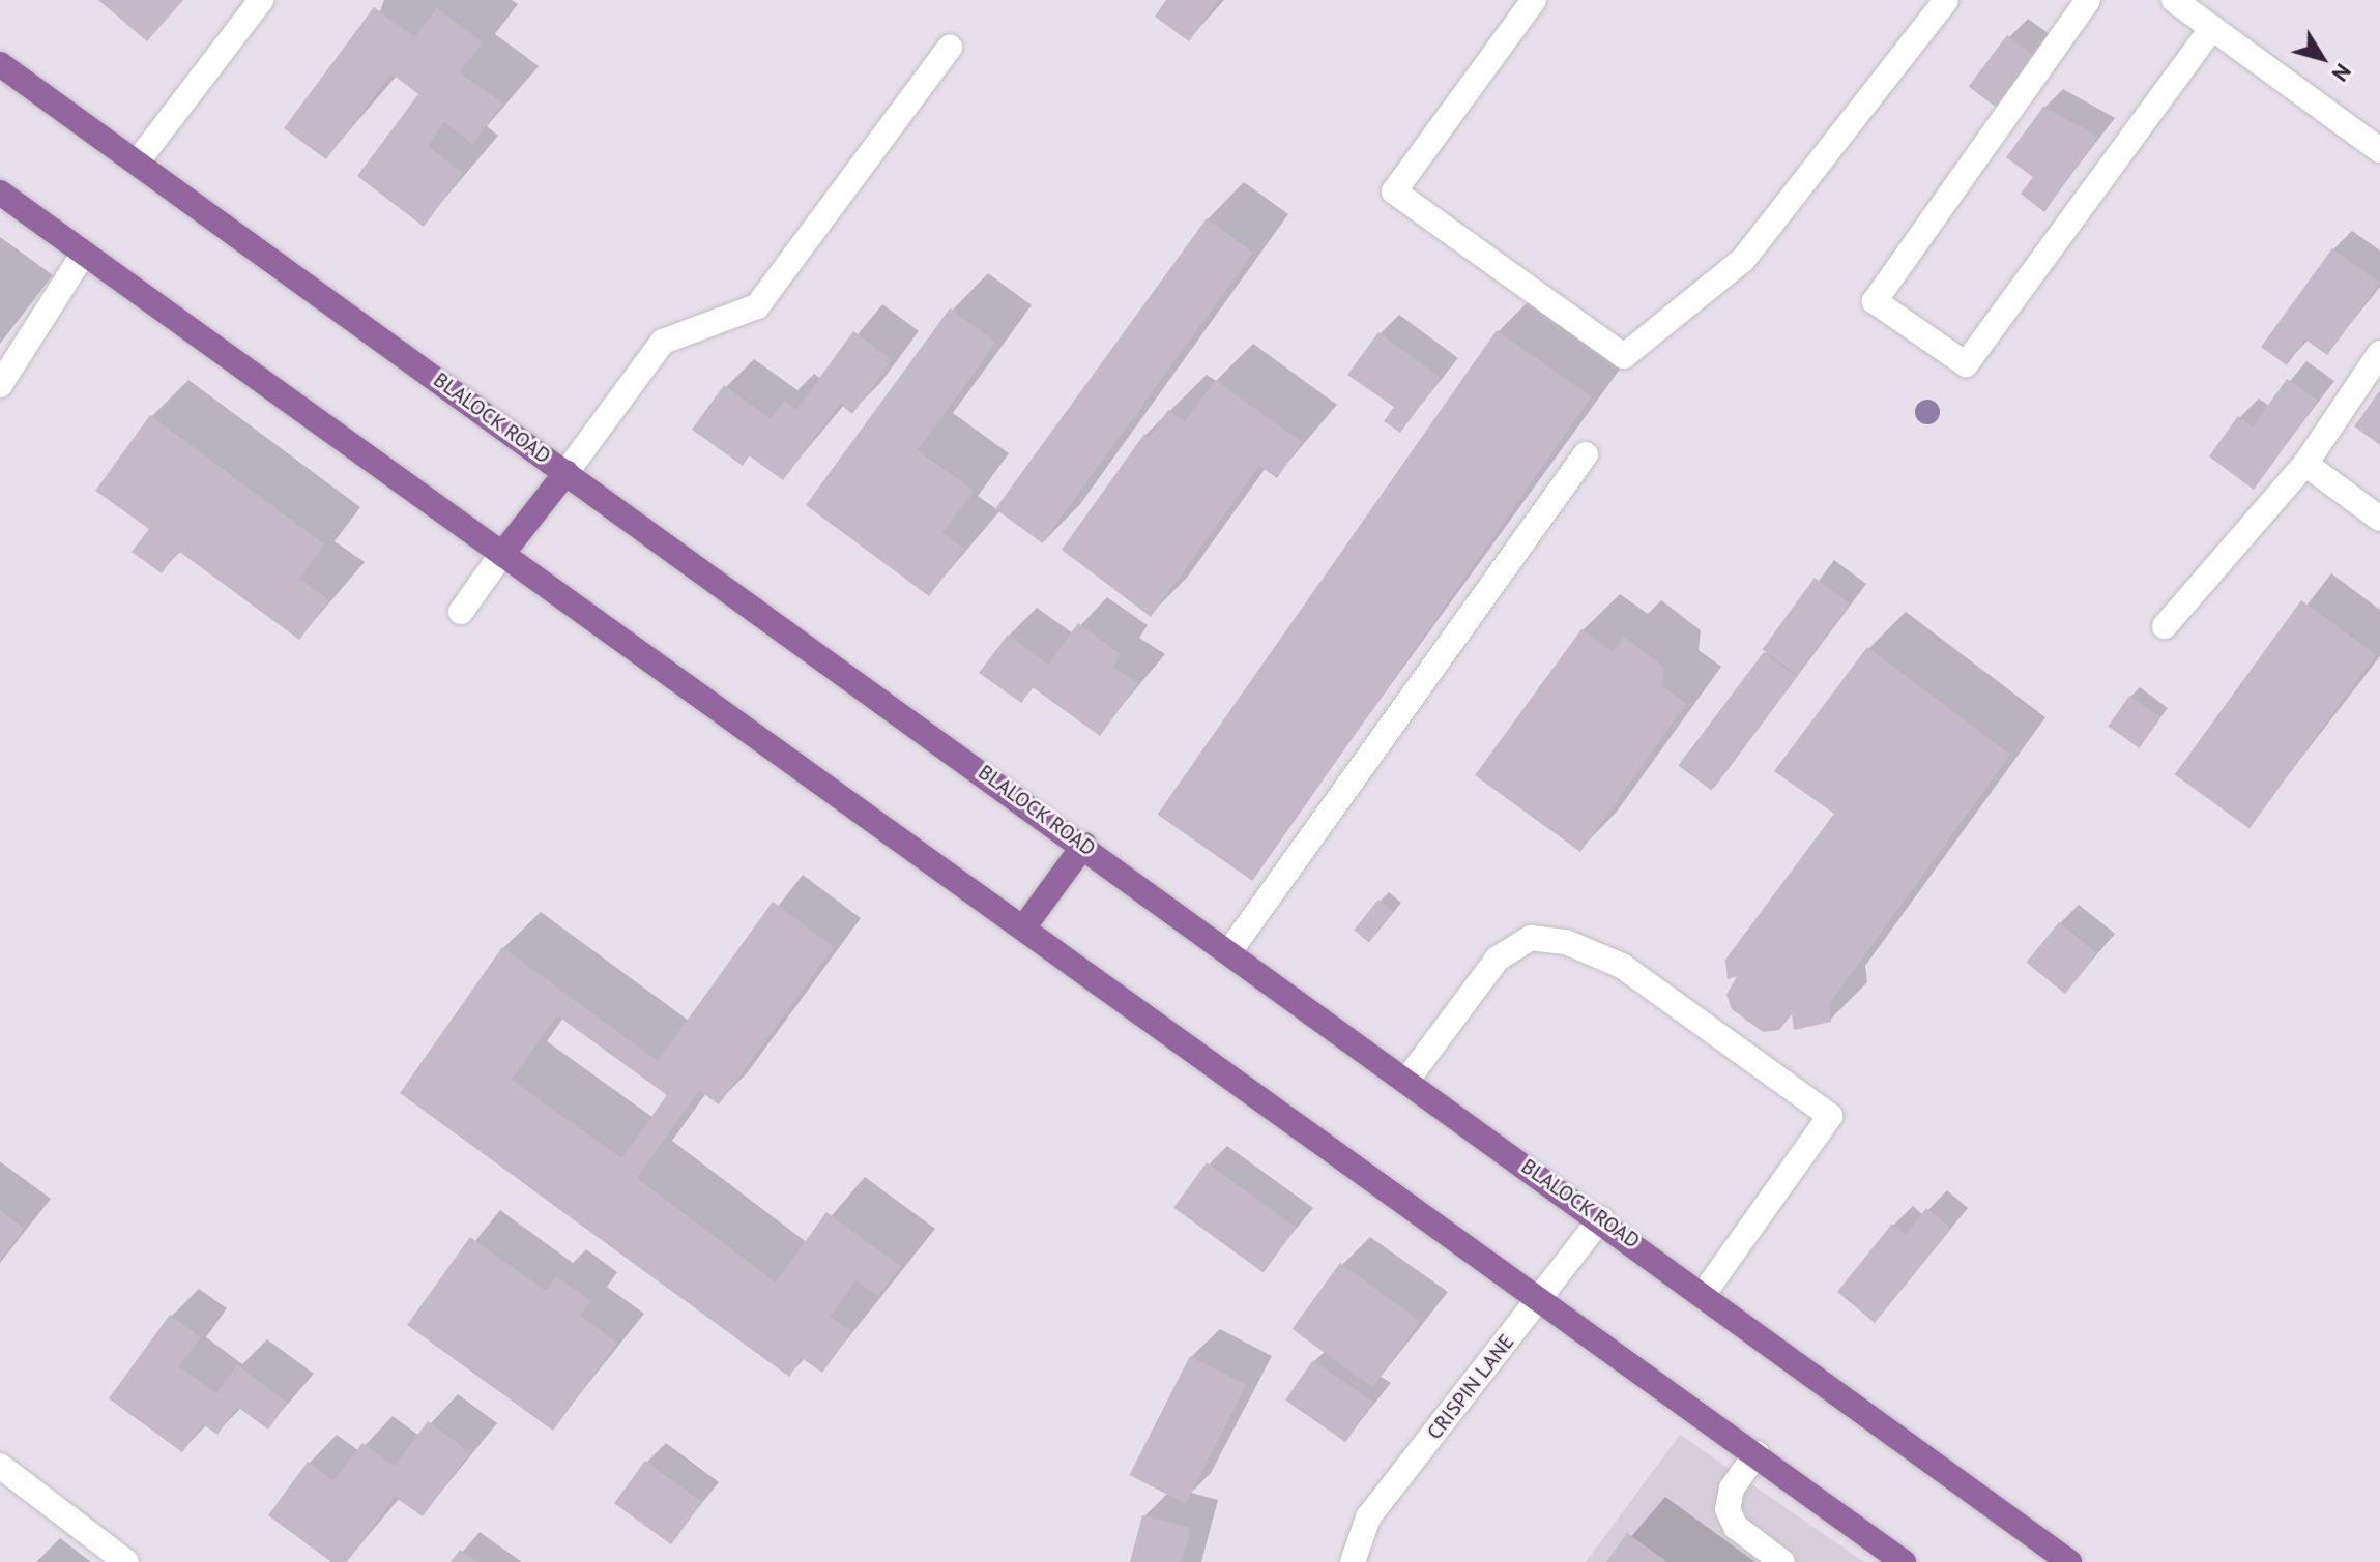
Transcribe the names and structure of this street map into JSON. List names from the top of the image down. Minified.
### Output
{"streets":{"main road":["BLALOCK ROAD"],"street":["CRISPIN LANE"]},"crossings":[["BLALOCK ROAD","CRISPIN LANE"]],"north":"bottom right"}
